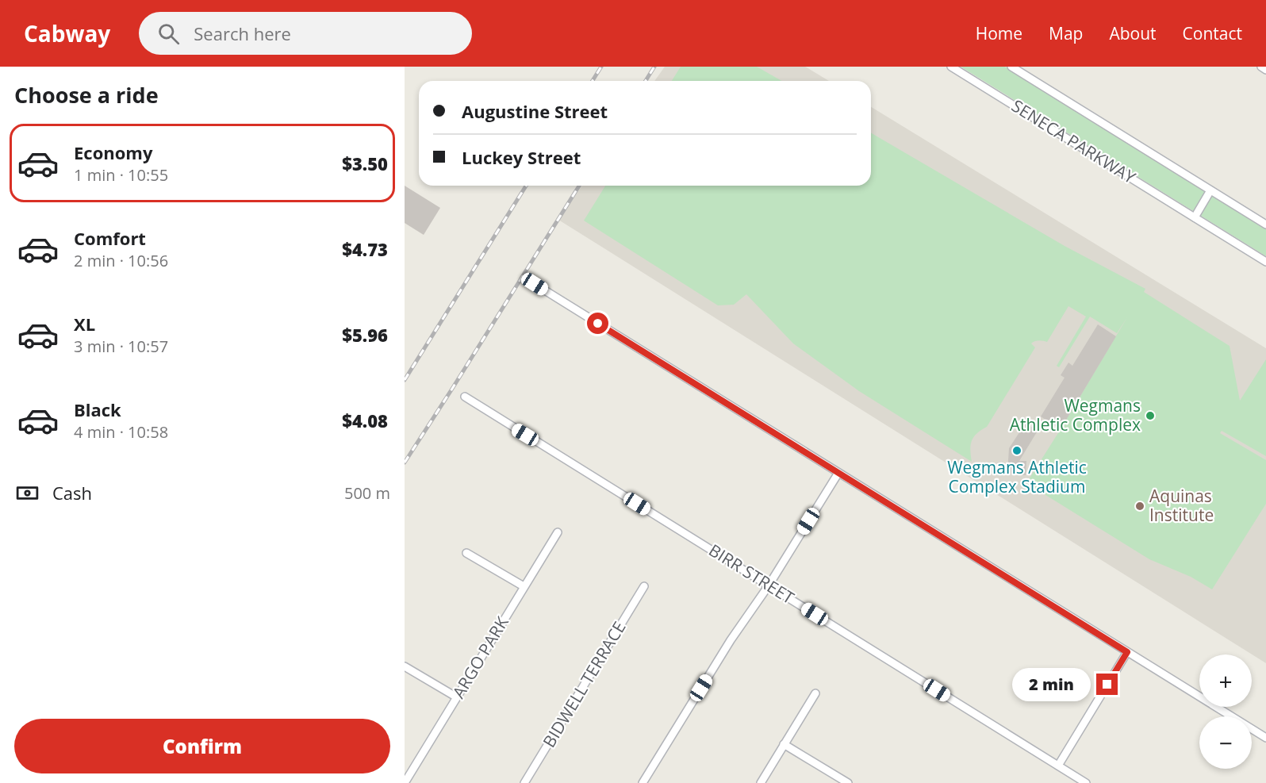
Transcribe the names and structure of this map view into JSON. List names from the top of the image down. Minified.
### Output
{"streets":{"street":["SENECA PARKWAY","BIRR STREET","ARGO PARK","BIDWELL TERRACE"]},"places":["Wegmans Athletic Complex","Wegmans Athletic Complex Stadium","Aquinas Institute"],"page":{"header":"Cabway","search":"Search here","nav":["Home","Map","About","Contact"],"heading":"Choose a ride","banner":["Augustine Street","Luckey Street"],"list":[{"name":"Economy","note":"1 min · 10:55","value":"$3.50"},{"name":"Comfort","note":"2 min · 10:56","value":"$4.73"},{"name":"XL","note":"3 min · 10:57","value":"$5.96"},{"name":"Black","note":"4 min · 10:58","value":"$4.08"}],"pay":["Cash","500 m"],"map_buttons":["+","−"],"bubble":"2 min","buttons":"Confirm"}}
